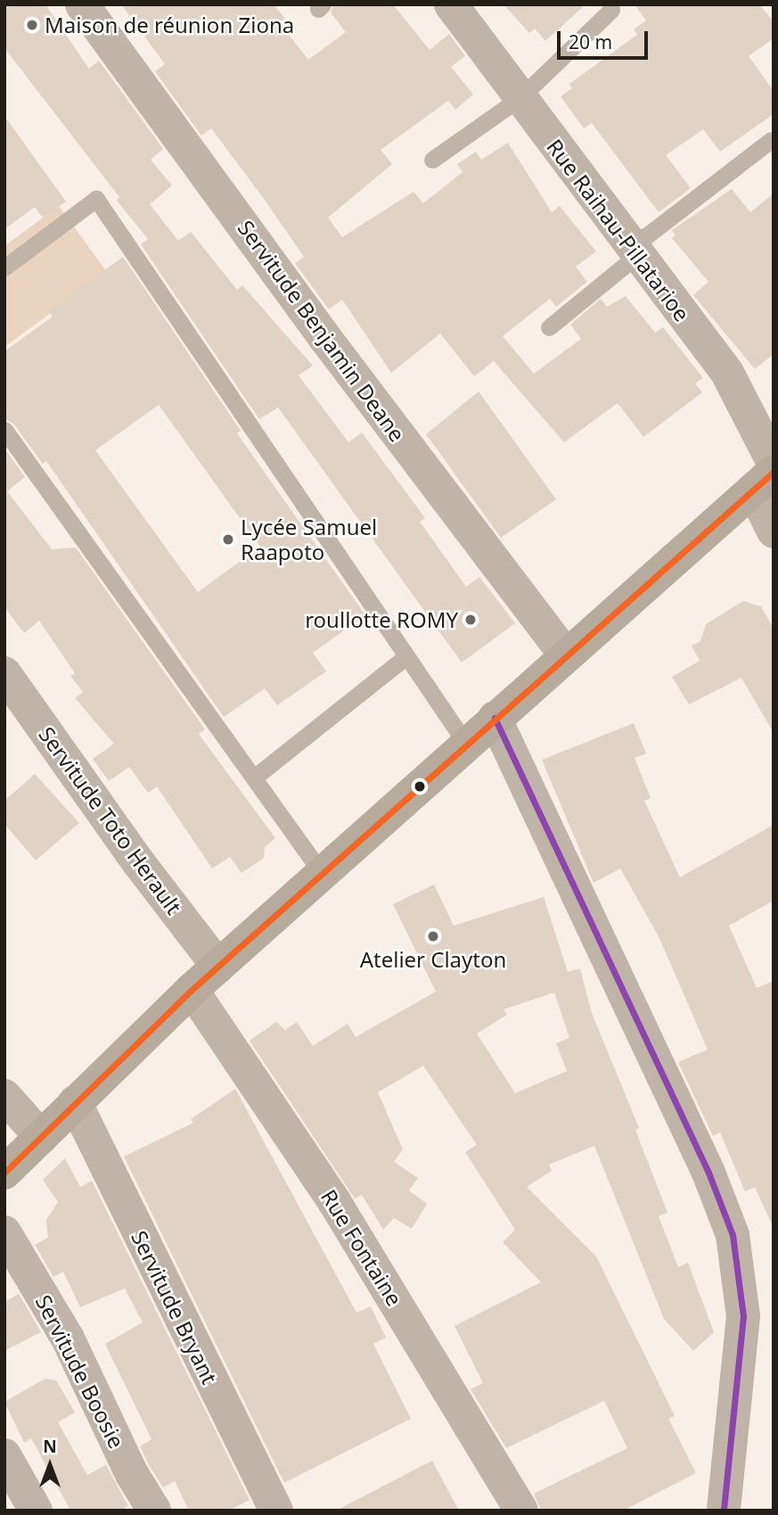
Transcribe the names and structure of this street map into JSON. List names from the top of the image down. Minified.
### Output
{"streets":{"street":["Rue Raihau-Pillatarioe","Servitude Benjamin Deane","Servitude Toto Herault","Rue Fontaine","Servitude Bryant","Servitude Boosie"]},"places":["Maison de réunion Ziona","Lycée Samuel Raapoto","roullotte ROMY","Atelier Clayton"],"scale_bar":"20 m","north":"top"}
